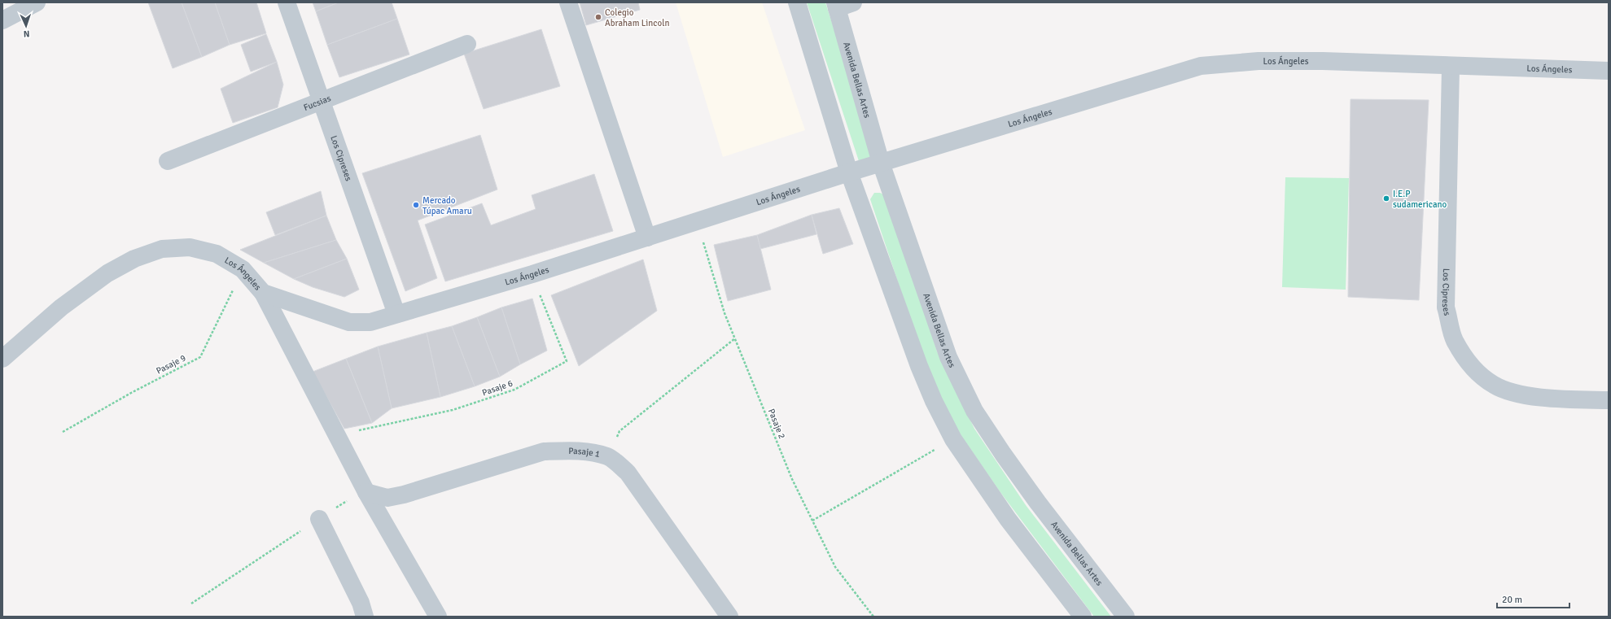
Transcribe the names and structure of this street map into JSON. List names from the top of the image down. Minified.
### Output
{"streets":{"street":["Los Ángeles","Avenida Bellas Artes","Fucsias","Los Cipreses","Pasaje 1"],"path":["Pasaje 9","Pasaje 6","Pasaje 2"]},"crossings":[["Los Ángeles","Avenida Bellas Artes"],["Los Ángeles","Los Cipreses"],["Los Ángeles","Pasaje 9"],["Los Ángeles","Pasaje 6"],["Los Ángeles","Pasaje 2"],["Fucsias","Los Cipreses"]],"places":["Colegio Abraham Lincoln","I.E.P sudamericano","Mercado Túpac Amaru"],"scale_bar":"20 m","north":"bottom"}
